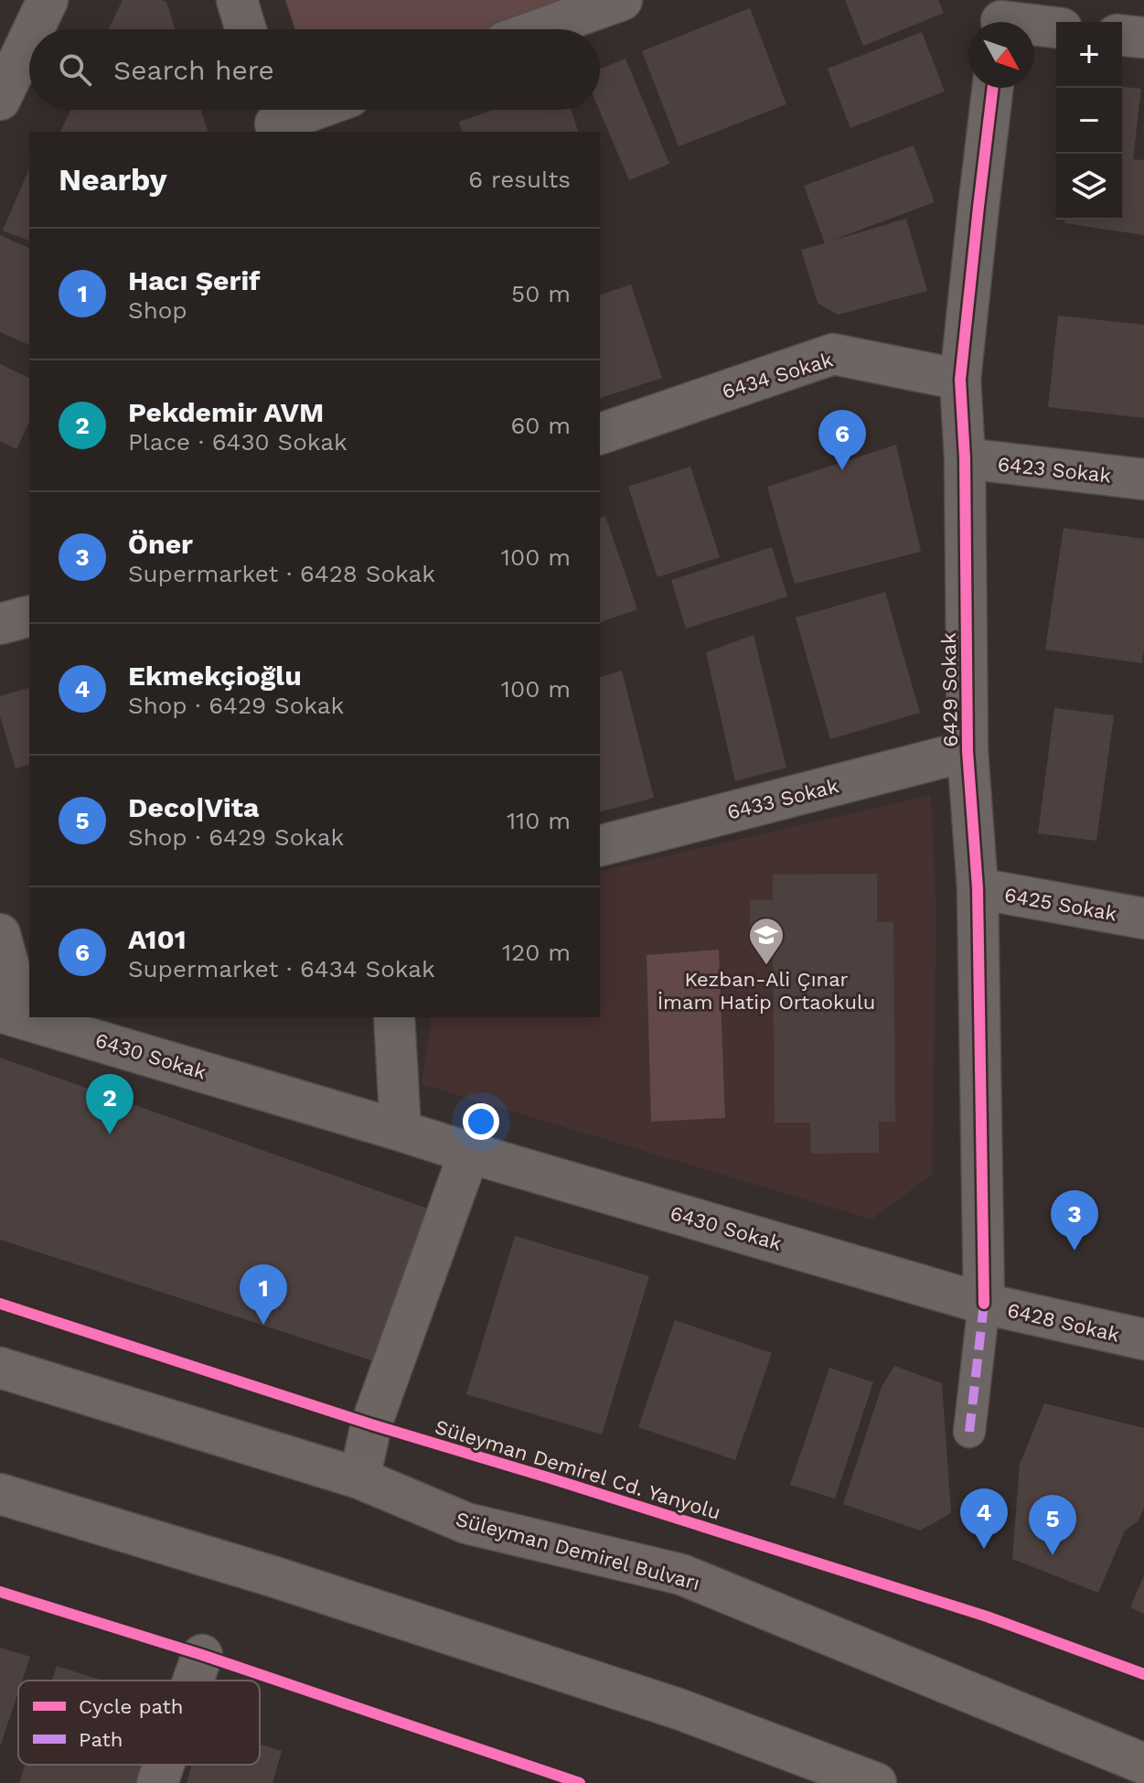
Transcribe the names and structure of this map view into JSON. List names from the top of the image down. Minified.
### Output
{"streets":{"main road":["Süleyman Demirel Bulvarı"],"street":["6434 Sokak","6423 Sokak","6429 Sokak","6433 Sokak","6425 Sokak","6430 Sokak","6428 Sokak"],"cycle path":["Süleyman Demirel Cd. Yanyolu"]},"crossings":[["6434 Sokak","6429 Sokak"],["6423 Sokak","6429 Sokak"],["6429 Sokak","6433 Sokak"],["6429 Sokak","6425 Sokak"],["6429 Sokak","6430 Sokak"],["6429 Sokak","6428 Sokak"],["6430 Sokak","6428 Sokak"]],"places":{"school or university":["Kezban-Ali Çınar İmam Hatip Ortaokulu"]},"legend":["Cycle path","Path"],"north":"bottom right","page":{"map_buttons":["+","−"],"search":"Search here","heading":["Nearby","6 results"],"list":[{"mark":"1","name":"Hacı Şerif","note":"Shop","value":"50 m"},{"mark":"2","name":"Pekdemir AVM","note":"Place · 6430 Sokak","value":"60 m"},{"mark":"3","name":"Öner","note":"Supermarket · 6428 Sokak","value":"100 m"},{"mark":"4","name":"Ekmekçioğlu","note":"Shop · 6429 Sokak","value":"100 m"},{"mark":"5","name":"Deco|Vita","note":"Shop · 6429 Sokak","value":"110 m"},{"mark":"6","name":"A101","note":"Supermarket · 6434 Sokak","value":"120 m"}],"pins":["6","2","3","1","4","5"]}}
